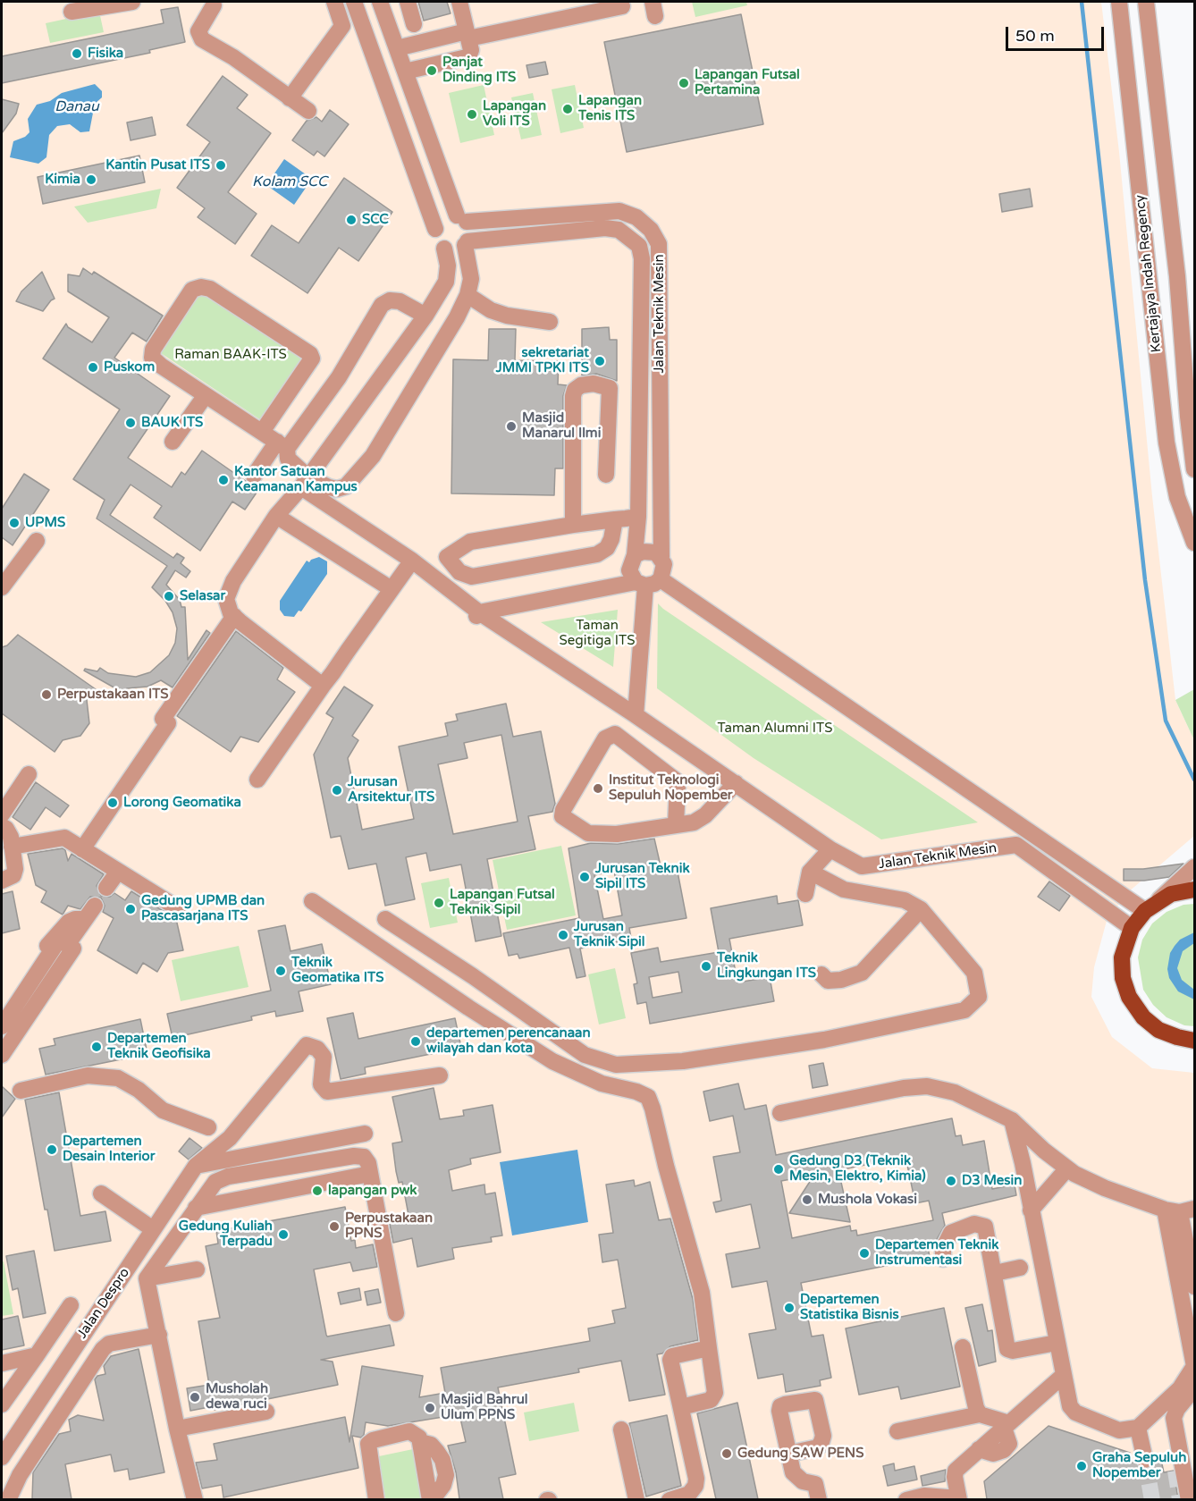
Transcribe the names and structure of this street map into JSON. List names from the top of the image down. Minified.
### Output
{"streets":{"street":["Kertajaya Indah Regency","Jalan Teknik Mesin","Jalan Despro"]},"water":["Danau","Kolam SCC"],"parks":["Raman BAAK-ITS","Taman Segitiga ITS","Taman Alumni ITS"],"places":["Fisika","Panjat Dinding ITS","Lapangan Futsal Pertamina","Lapangan Tenis ITS","Lapangan Voli ITS","Kantin Pusat ITS","Kimia","SCC","sekretariat JMMI TPKI ITS","Puskom","BAUK ITS","Masjid Manarul Ilmi","Kantor Satuan Keamanan Kampus","UPMS","Selasar","Perpustakaan ITS","Institut Teknologi Sepuluh Nopember","Jurusan Arsitektur ITS","Lorong Geomatika","Jurusan Teknik Sipil ITS","Lapangan Futsal Teknik Sipil","Gedung UPMB dan Pascasarjana ITS","Jurusan Teknik Sipil","Teknik Lingkungan ITS","Teknik Geomatika ITS","departemen perencanaan wilayah dan kota","Departemen Teknik Geofisika","Departemen Desain Interior","Gedung D3 (Teknik Mesin, Elektro, Kimia)","D3 Mesin","lapangan pwk","Mushola Vokasi","Perpustakaan PPNS","Gedung Kuliah Terpadu","Departemen Teknik Instrumentasi","Departemen Statistika Bisnis","Musholah dewa ruci","Masjid Bahrul Ulum PPNS","Gedung SAW PENS","Graha Sepuluh Nopember"],"scale_bar":"50 m"}
